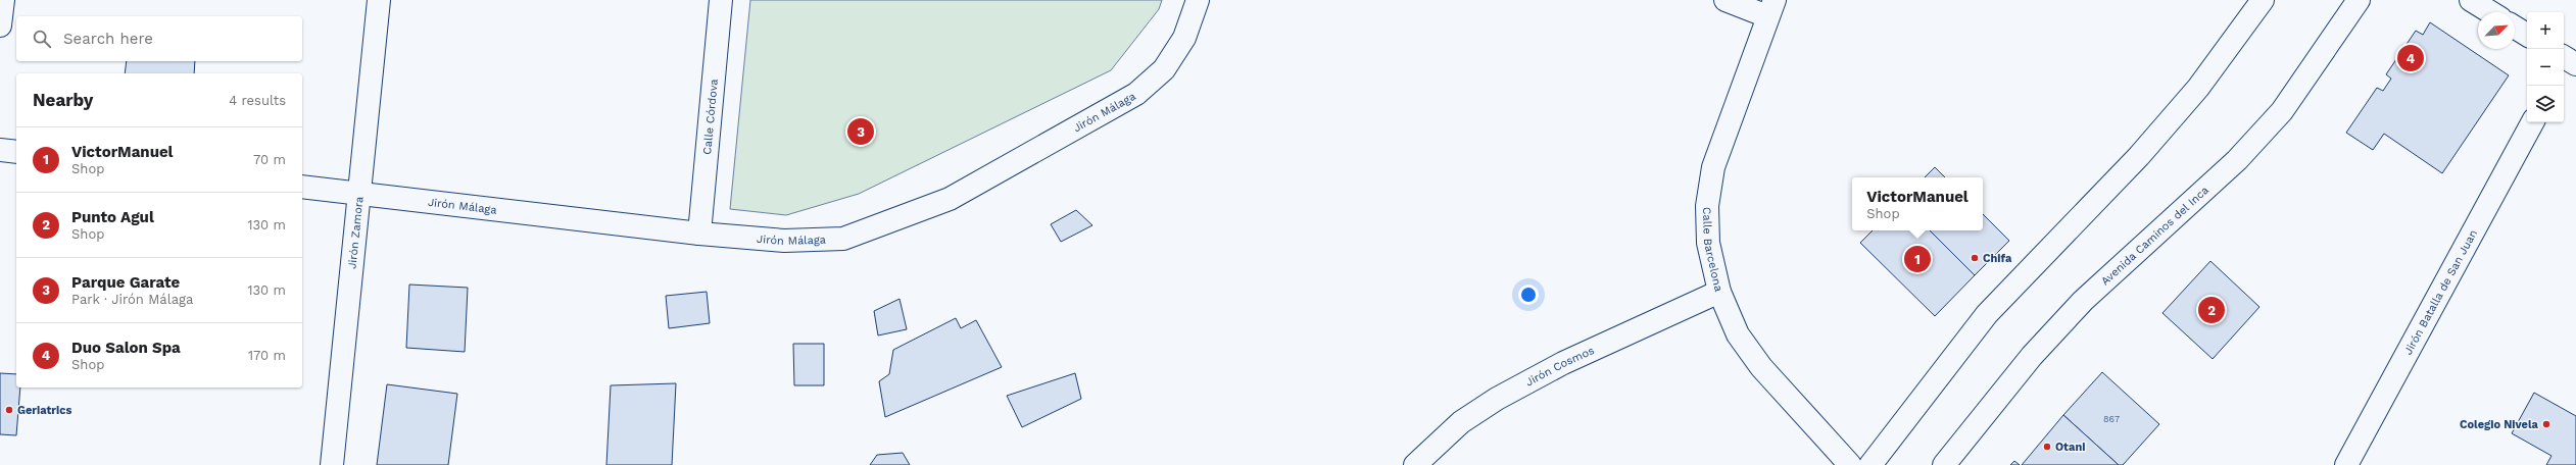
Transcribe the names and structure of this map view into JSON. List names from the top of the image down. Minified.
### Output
{"streets":{"street":["Jirón Málaga","Calle Córdova","Jirón Zamora","Avenida Caminos del Inca","Calle Barcelona","Jirón Batalla de San Juan","Jirón Cosmos"]},"crossings":[["Jirón Málaga","Calle Córdova"],["Jirón Málaga","Jirón Zamora"],["Calle Barcelona","Jirón Cosmos"]],"places":["Chifa","Geriatrics","Colegio Nivela","Otani"],"house_numbers":["867"],"north":"top right","page":{"map_buttons":["+","−"],"search":"Search here","pins":["4","3","1","2"],"heading":["Nearby","4 results"],"list":[{"mark":"1","name":"VictorManuel","note":"Shop","value":"70 m"},{"mark":"2","name":"Punto Agul","note":"Shop","value":"130 m"},{"mark":"3","name":"Parque Garate","note":"Park · Jirón Málaga","value":"130 m"},{"mark":"4","name":"Duo Salon Spa","note":"Shop","value":"170 m"}],"popup":["VictorManuel","Shop"]}}
